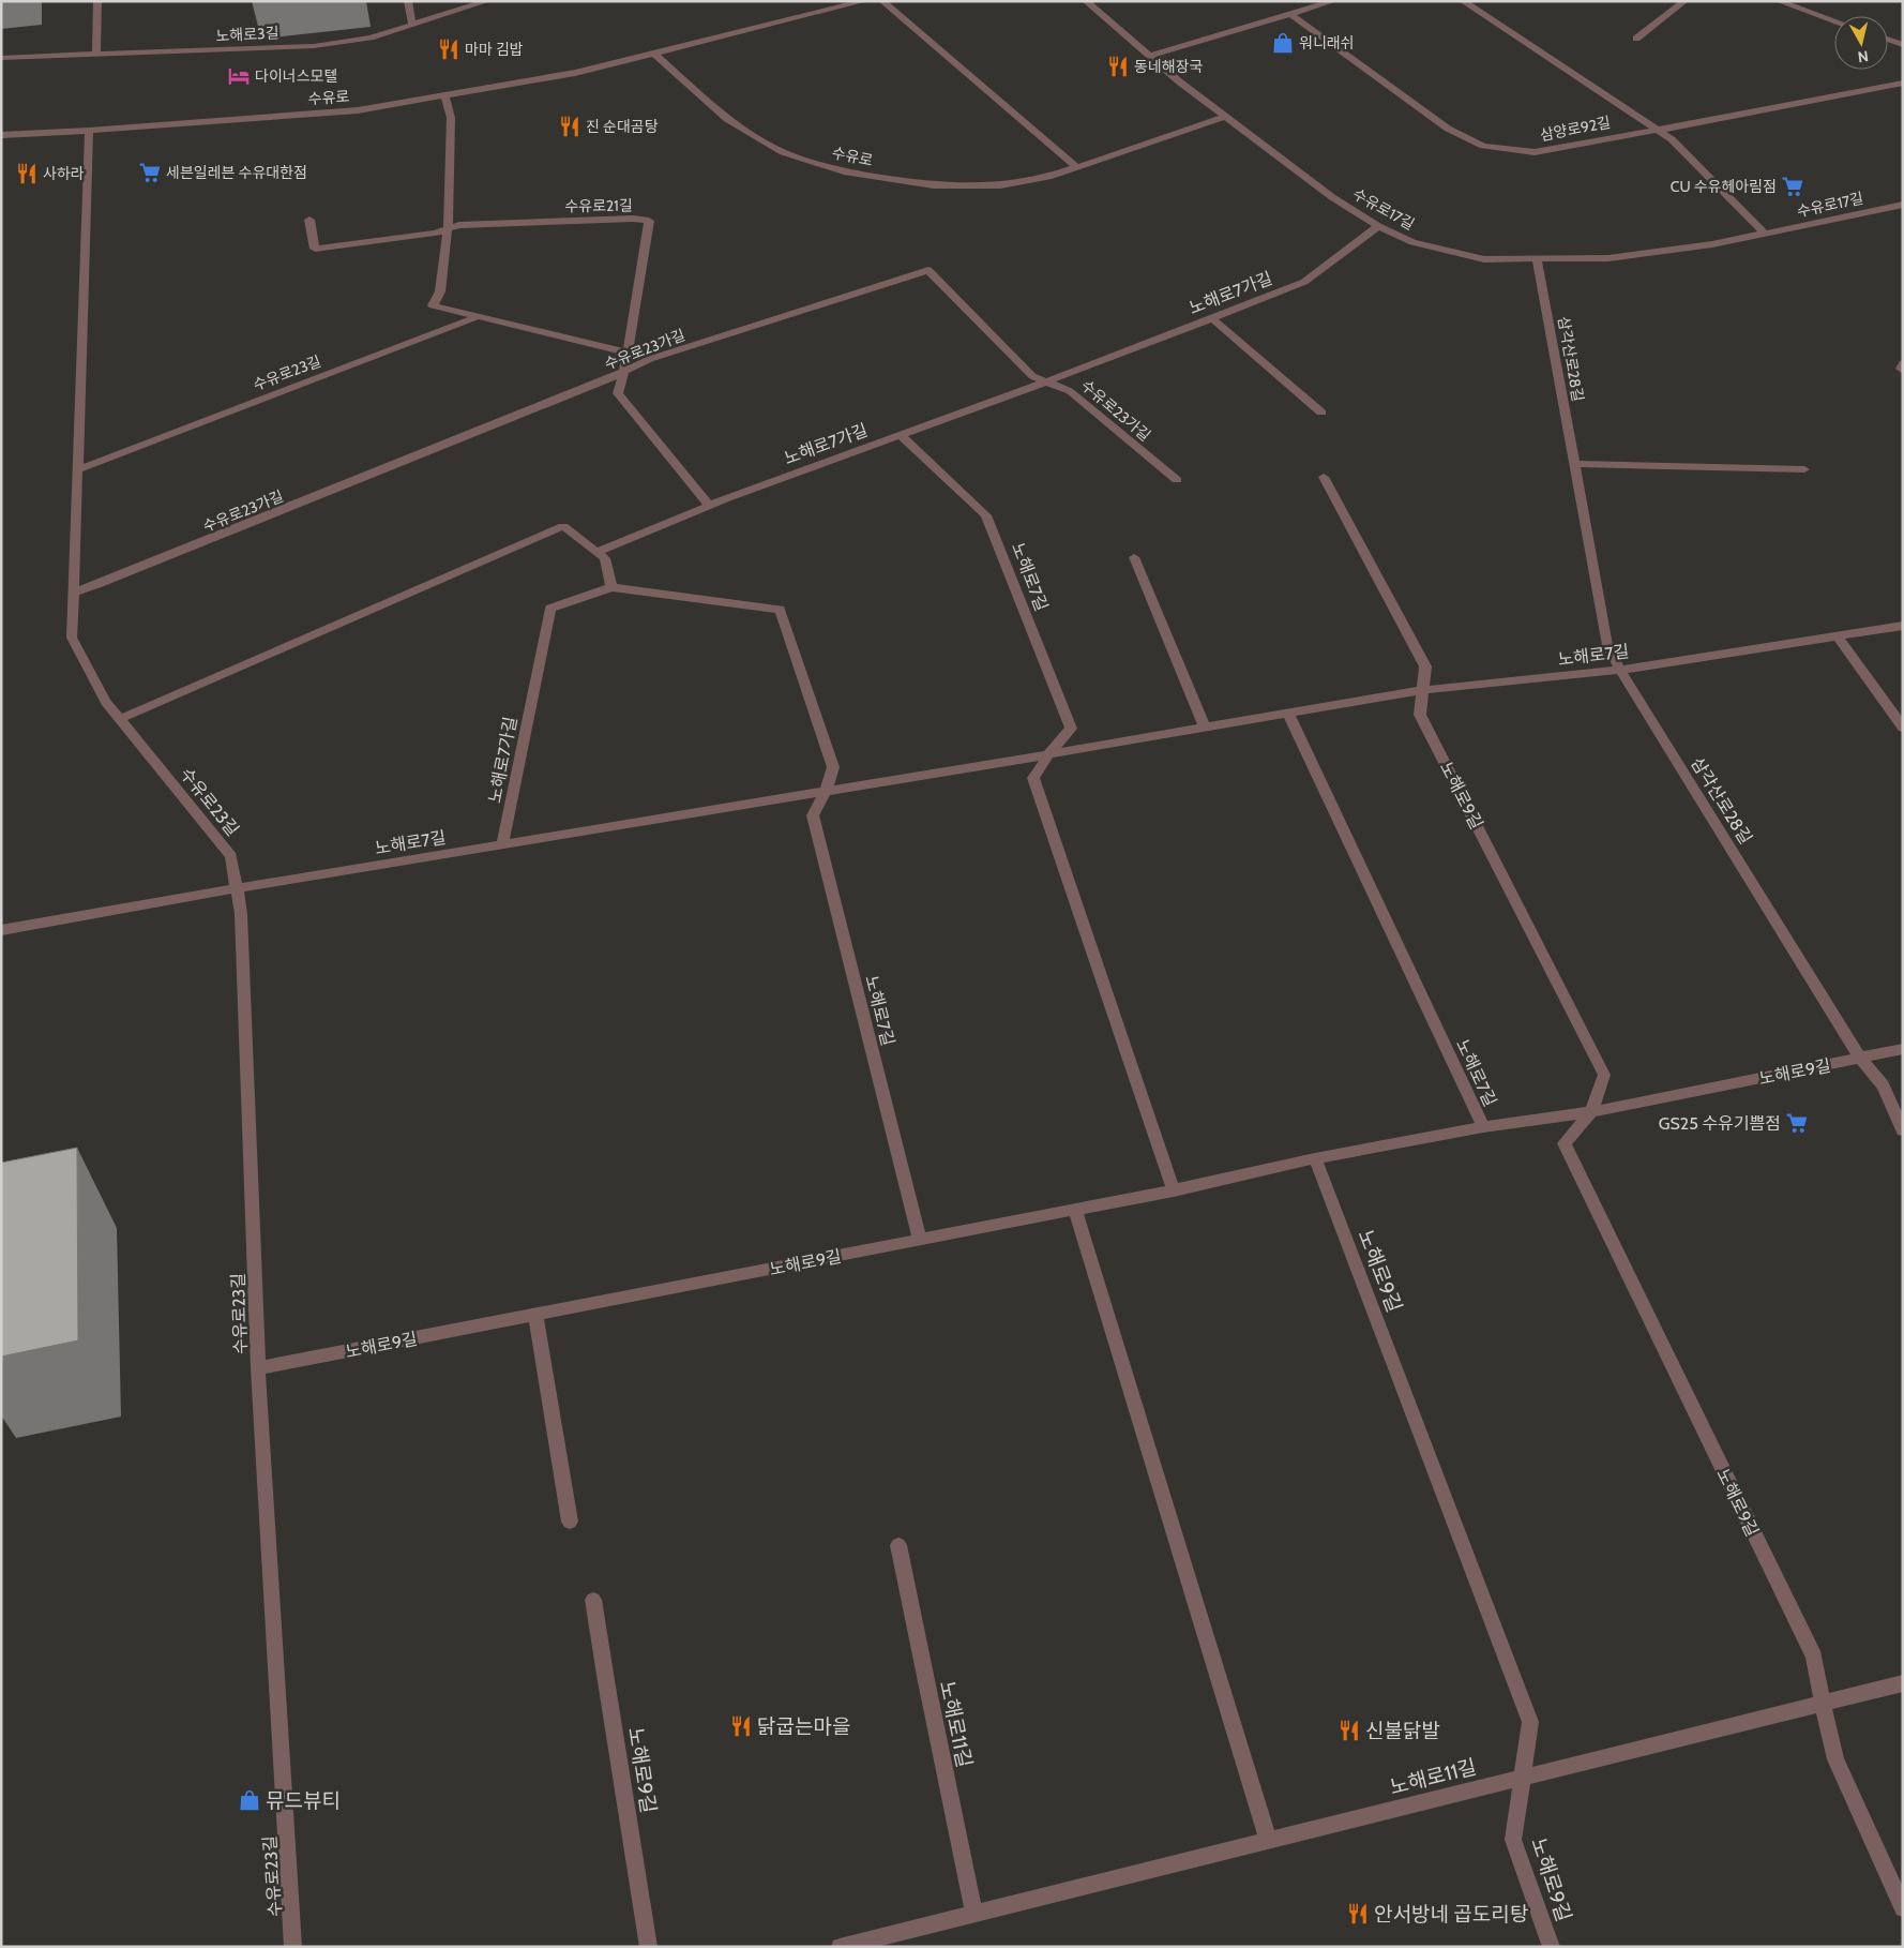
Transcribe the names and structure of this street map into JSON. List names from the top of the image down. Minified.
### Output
{"streets":{"street":["노해로3길","수유로","삼양로92길","수유로17길","수유로21길","노해로7가길","수유로23가길","삼각산로28길","수유로23길","노해로7길","노해로9길","노해로11길"]},"crossings":[["수유로","수유로17길"],["수유로","수유로23길"],["수유로17길","노해로7가길"],["수유로17길","삼각산로28길"],["수유로21길","노해로7가길"],["수유로21길","수유로23가길"],["노해로7가길","수유로23가길"],["노해로7가길","노해로7길"],["수유로23가길","수유로23길"],["삼각산로28길","노해로7길"],["삼각산로28길","노해로9길"],["수유로23길","노해로7길"],["수유로23길","노해로9길"],["노해로7길","노해로9길"],["노해로9길","노해로11길"]],"places":{"shop":["워니래쉬","뮤드뷰티"],"restaurant":["마마 김밥","동네해장국","진 순대곰탕","사하라","닭굽는마을","신불닭발","안서방네 곱도리탕"],"hotel":["다이너스모텔"],"supermarket":["세븐일레븐 수유대한점","CU 수유헤아림점","GS25 수유기쁨점"]},"north":"bottom"}
